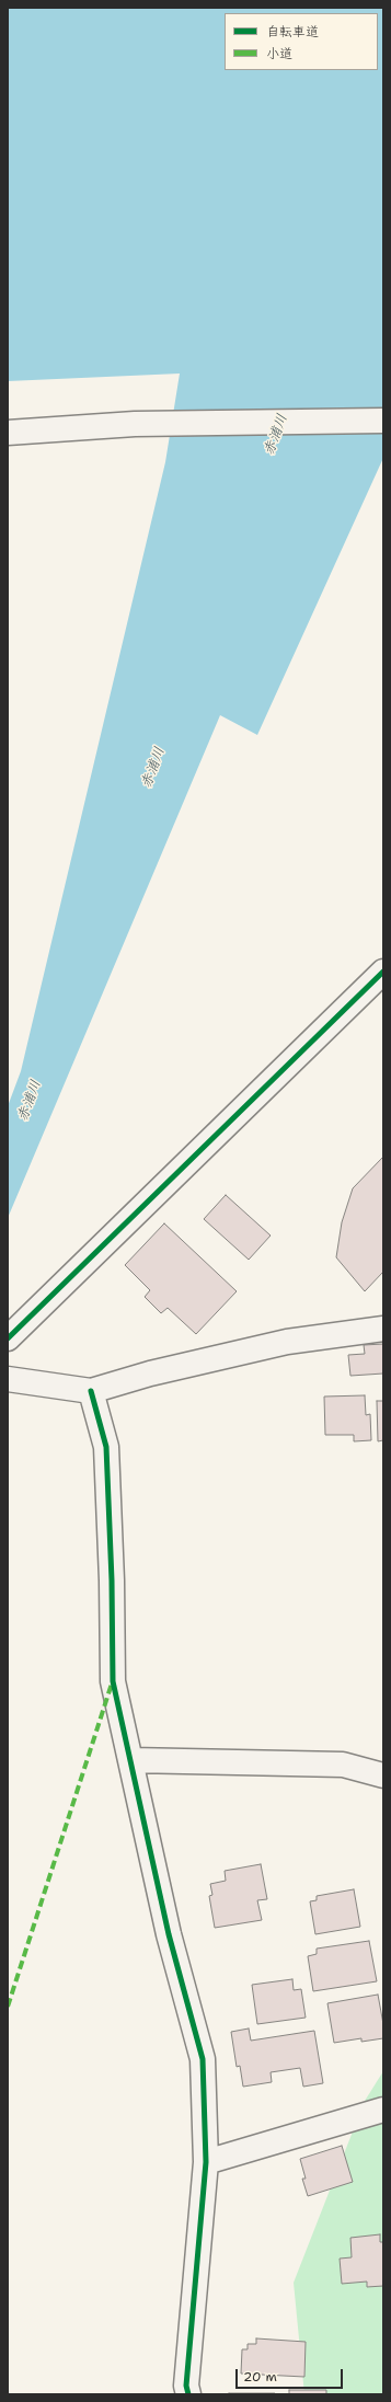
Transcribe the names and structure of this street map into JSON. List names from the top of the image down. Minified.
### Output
{"water":["赤浦川"],"legend":["自転車道","小道"],"scale_bar":"20 m"}
